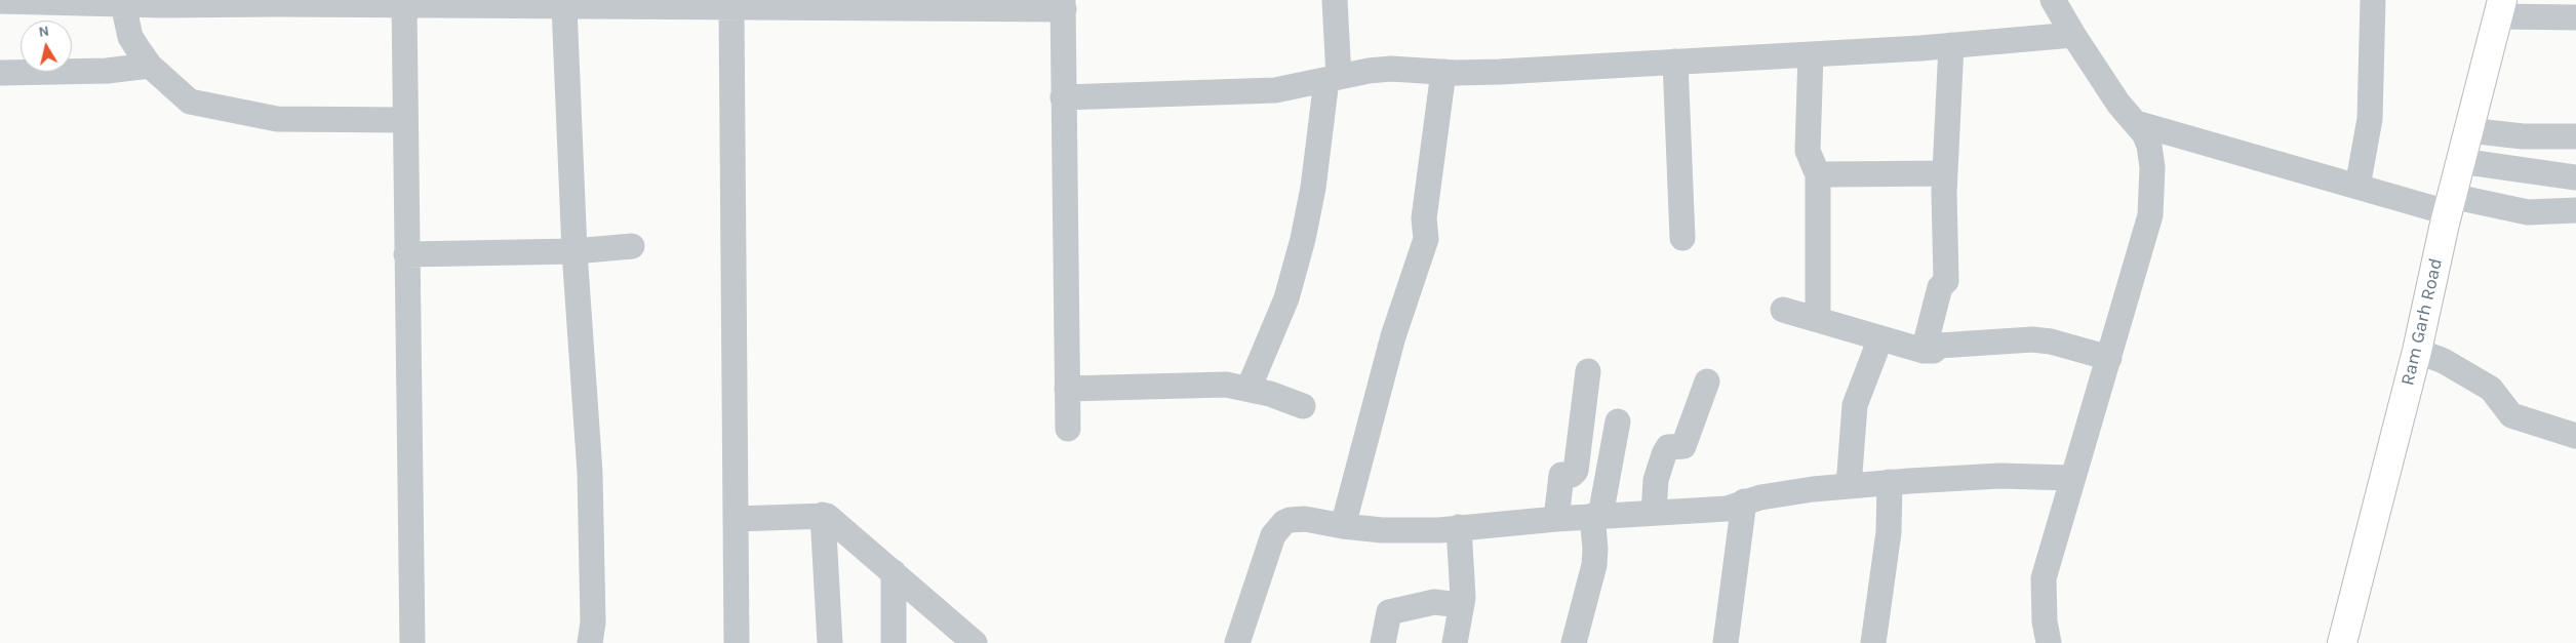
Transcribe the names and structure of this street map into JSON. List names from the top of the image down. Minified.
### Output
{"streets":{"main road":["Ram Garh Road"]},"north":"top"}
